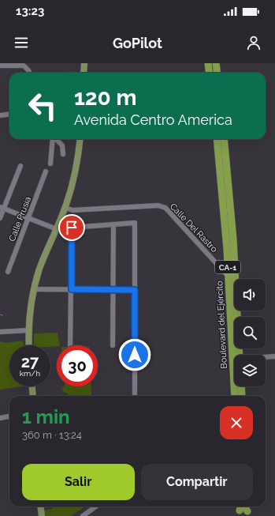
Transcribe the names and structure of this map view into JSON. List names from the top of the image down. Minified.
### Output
{"streets":{"highway":["CA-1","Boulevard del Ejército"],"street":["Calle Prusia","Calle Del Rastro"]},"crossings":[["Calle Del Rastro","Boulevard del Ejército"]],"page":{"status":"13:23","header":"GoPilot","turn":["120 m","Avenida Centro America"],"speed":"27 km/h","limit":"30","heading":["1 min","360 m · 13:24"],"buttons":["Salir","Compartir"]}}
